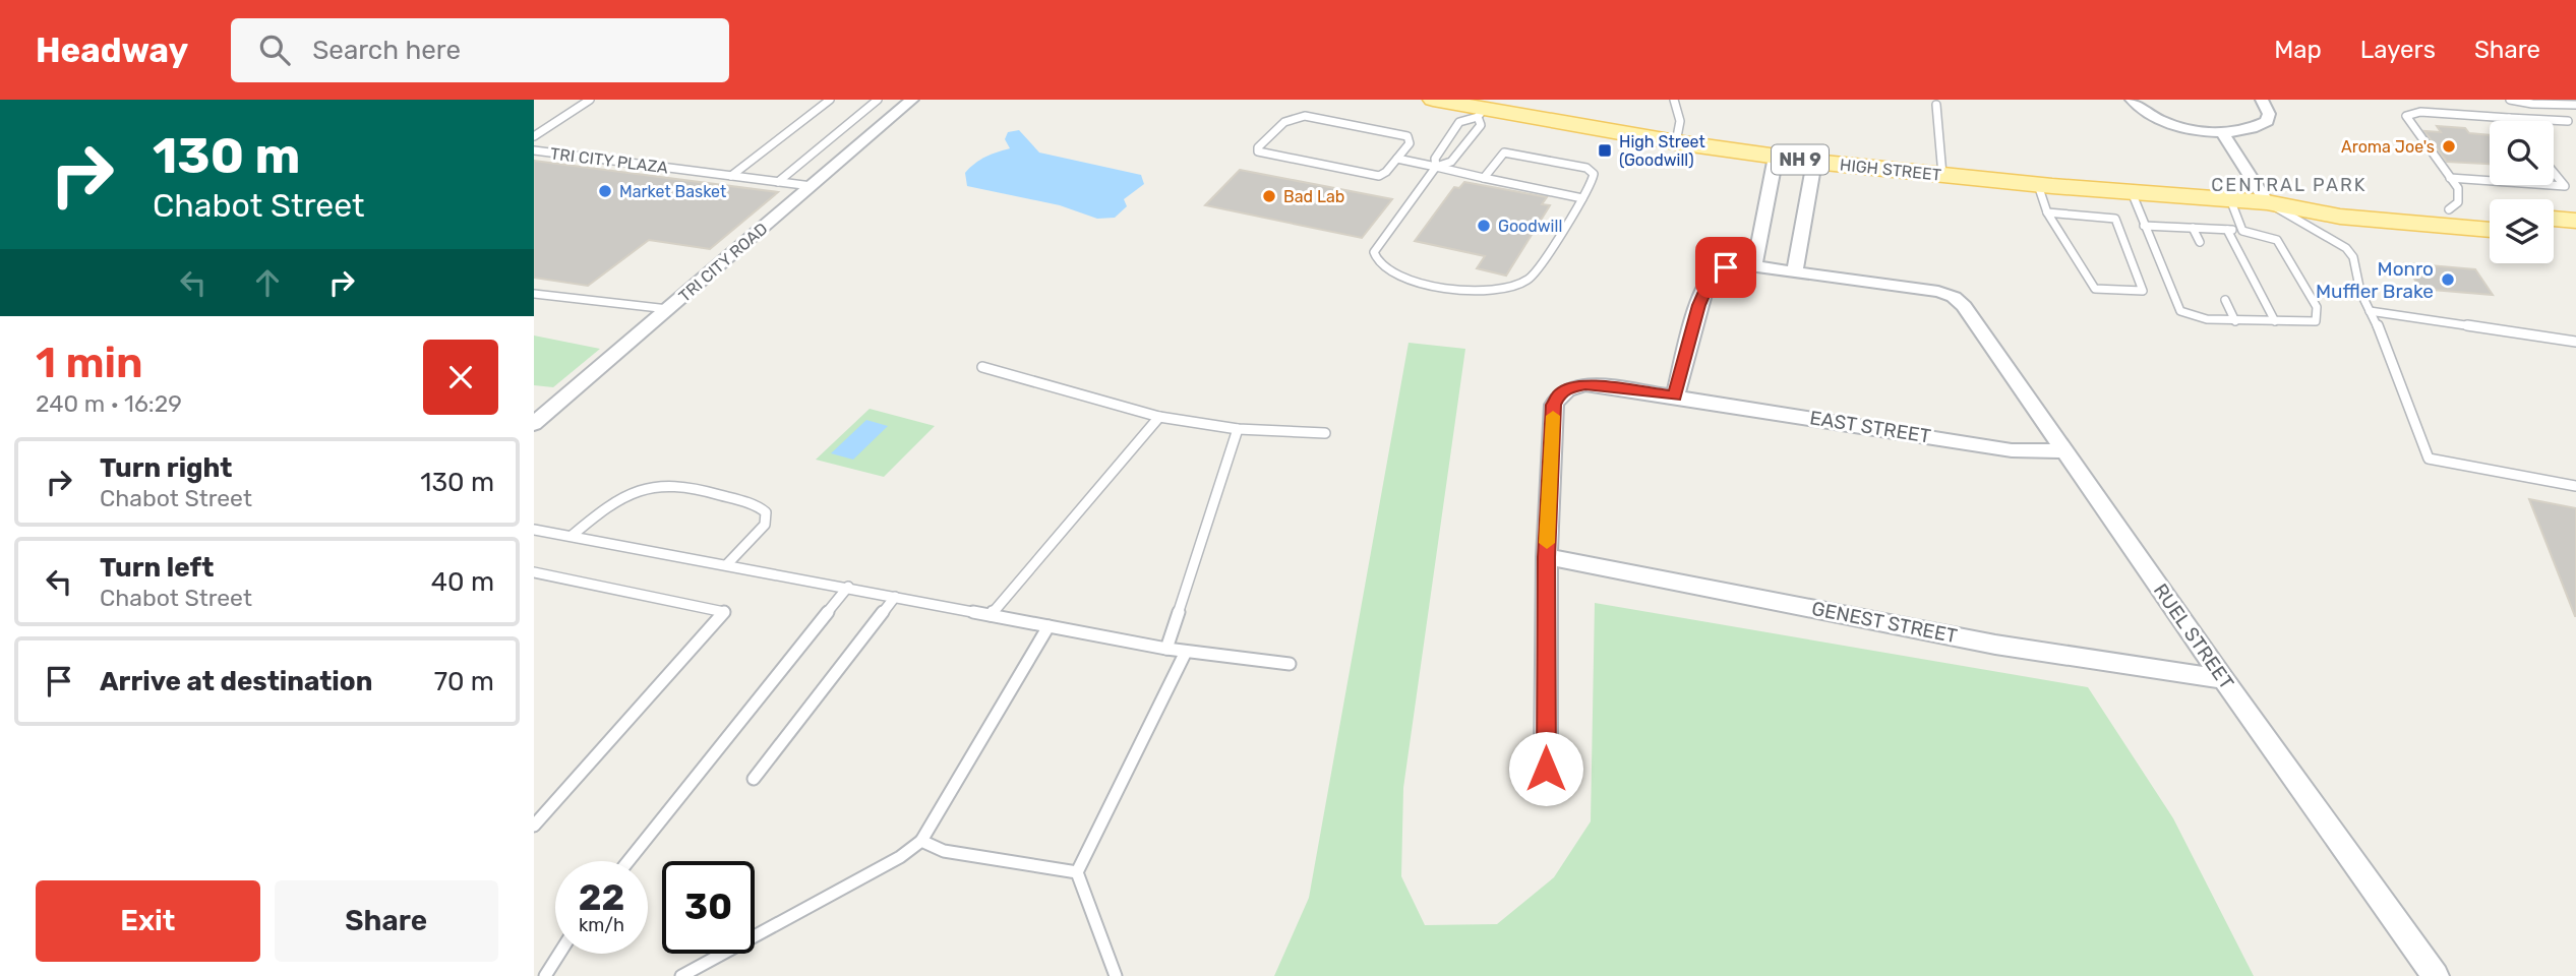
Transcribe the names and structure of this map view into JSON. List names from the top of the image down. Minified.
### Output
{"streets":{"main road":["NH 9","HIGH STREET"],"street":["TRI CITY ROAD","EAST STREET","GENEST STREET","RUEL STREET"],"lane":["TRI CITY PLAZA"]},"crossings":[["TRI CITY PLAZA","TRI CITY ROAD"],["EAST STREET","GENEST STREET"],["EAST STREET","RUEL STREET"],["GENEST STREET","RUEL STREET"]],"districts":["CENTRAL PARK"],"places":{"other":["Aroma Joe's","Market Basket","Bad Lab","Goodwill","Monro Muffler Brake"],"transit":["High Street (Goodwill)"]},"page":{"header":"Headway","search":"Search here","nav":["Map","Layers","Share"],"turn":["130 m","Chabot Street"],"heading":["1 min","240 m · 16:29"],"list":[{"name":"Turn right","note":"Chabot Street","value":"130 m"},{"name":"Turn left","note":"Chabot Street","value":"40 m"},{"name":"Arrive at destination","value":"70 m"}],"speed":"22 km/h","limit":"30","buttons":["Exit","Share"]}}
